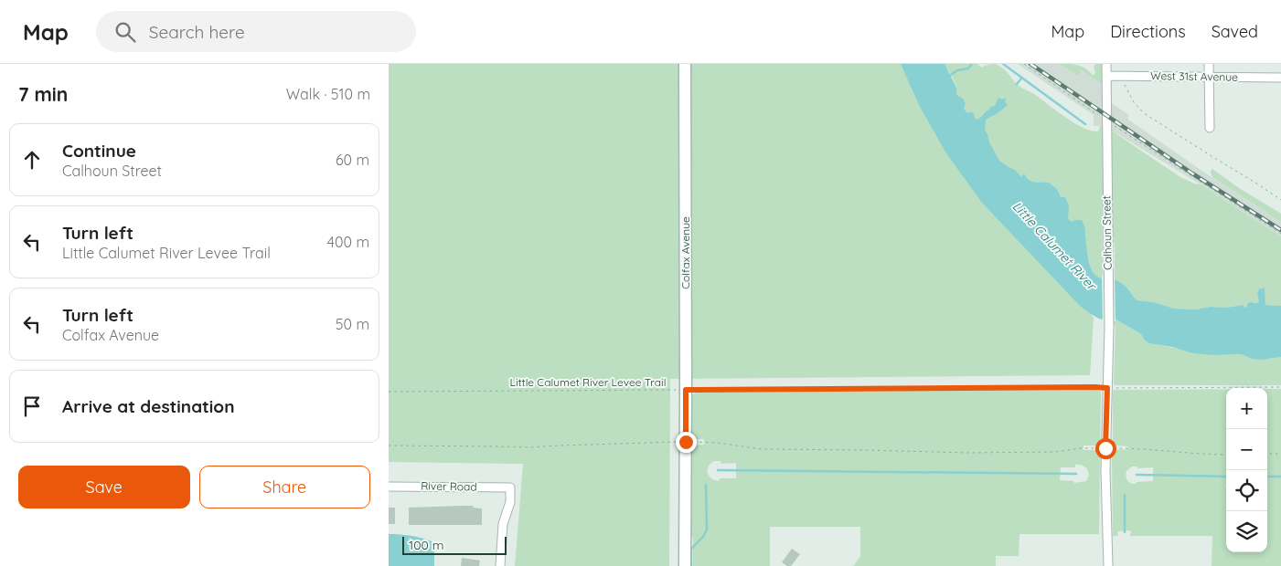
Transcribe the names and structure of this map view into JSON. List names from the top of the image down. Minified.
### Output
{"streets":{"street":["West 31st Avenue","Calhoun Street","Colfax Avenue","River Road"],"path":["Little Calumet River Levee Trail"]},"crossings":[["West 31st Avenue","Calhoun Street"],["Calhoun Street","Little Calumet River Levee Trail"],["Colfax Avenue","Little Calumet River Levee Trail"]],"water":["Little Calumet River"],"scale_bar":"100 m","page":{"header":"Map","search":"Search here","nav":["Map","Directions","Saved"],"heading":["7 min","Walk · 510 m"],"list":[["Continue","Calhoun Street","60 m"],["Turn left","Little Calumet River Levee Trail","400 m"],["Turn left","Colfax Avenue","50 m"],"Arrive at destination"],"map_buttons":["+","−"],"buttons":["Save","Share"],"scale":"100 m"}}
